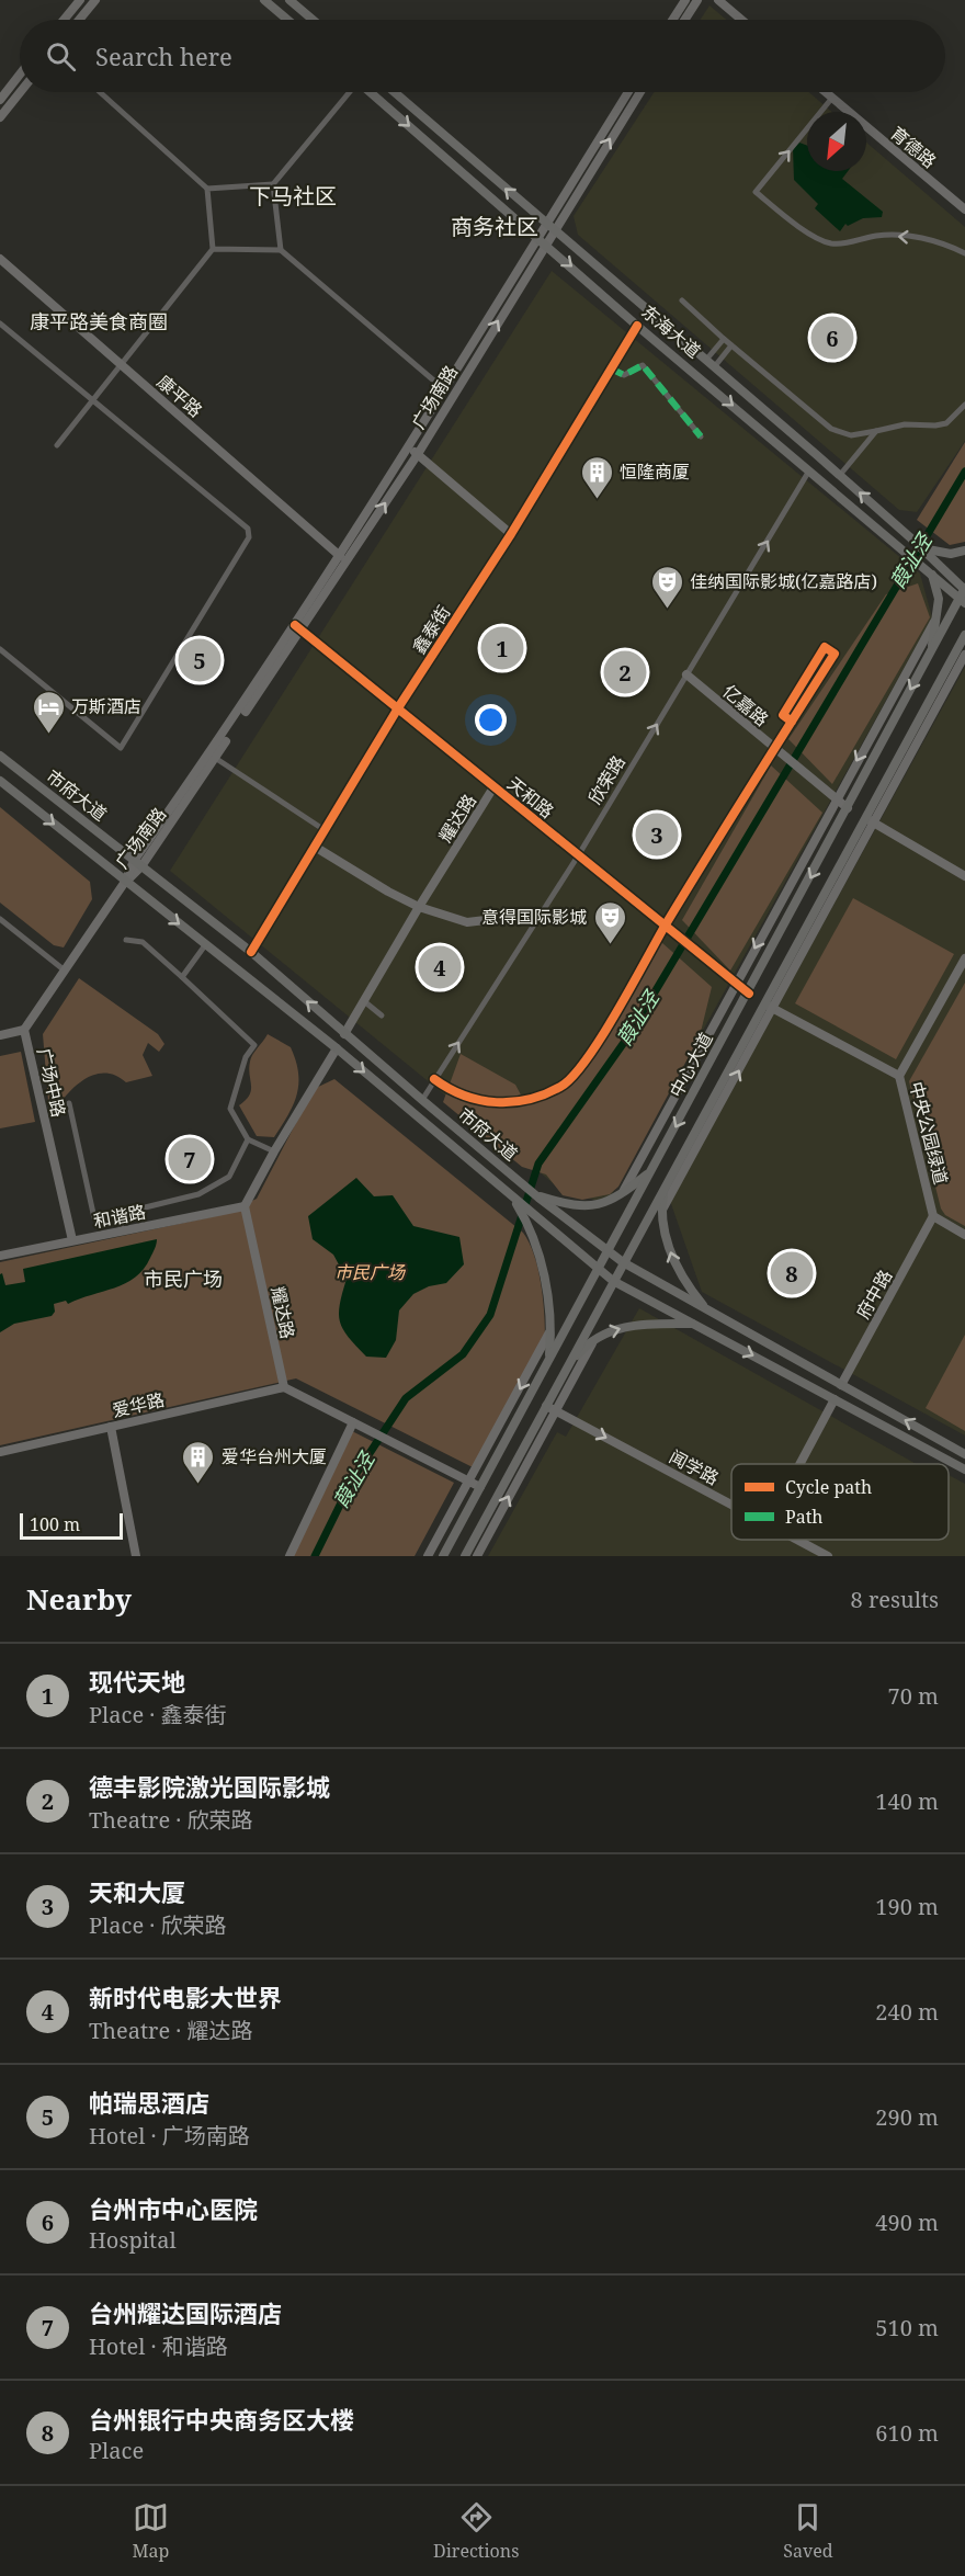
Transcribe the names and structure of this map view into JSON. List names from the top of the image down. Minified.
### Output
{"streets":{"main road":["东海大道","市府大道","中心大道"],"street":["育德路","康平路","广场南路","鑫泰街","亿嘉路","欣荣路","天和路","耀达路","广场中路","中央公园绿道","和谐路","府中路","爱华路","闻学路"]},"crossings":[["东海大道","广场南路"],["东海大道","鑫泰街"],["东海大道","欣荣路"],["东海大道","中心大道"],["康平路","广场南路"],["广场南路","市府大道"],["广场南路","天和路"],["广场南路","广场中路"],["鑫泰街","市府大道"],["鑫泰街","天和路"],["亿嘉路","欣荣路"],["亿嘉路","中心大道"],["欣荣路","市府大道"],["欣荣路","天和路"],["市府大道","耀达路"],["市府大道","中心大道"],["市府大道","广场中路"],["市府大道","府中路"],["天和路","耀达路"],["天和路","中心大道"],["耀达路","和谐路"],["耀达路","爱华路"],["中心大道","闻学路"],["广场中路","和谐路"],["中央公园绿道","府中路"]],"one_way":["欣荣路","闻学路"],"districts":["下马社区","商务社区","康平路美食商圈","市民广场"],"water":["葭沚泾"],"parks":["市民广场"],"places":{"building":["恒隆商厦","爱华台州大厦"],"theatre":["佳纳国际影城(亿嘉路店)","意得国际影城"],"hotel":["万斯酒店"]},"legend":["Cycle path","Path"],"scale_bar":"100 m","north":"bottom left","page":{"search":"Search here","pins":["6","1","5","2","3","4","7","8"],"scale":"100 m","heading":["Nearby","8 results"],"list":[{"mark":"1","name":"现代天地","note":"Place · 鑫泰街","value":"70 m"},{"mark":"2","name":"德丰影院激光国际影城","note":"Theatre · 欣荣路","value":"140 m"},{"mark":"3","name":"天和大厦","note":"Place · 欣荣路","value":"190 m"},{"mark":"4","name":"新时代电影大世界","note":"Theatre · 耀达路","value":"240 m"},{"mark":"5","name":"帕瑞思酒店","note":"Hotel · 广场南路","value":"290 m"},{"mark":"6","name":"台州市中心医院","note":"Hospital","value":"490 m"},{"mark":"7","name":"台州耀达国际酒店","note":"Hotel · 和谐路","value":"510 m"},{"mark":"8","name":"台州银行中央商务区大楼","note":"Place","value":"610 m"}],"nav":["Map","Directions","Saved"]}}
